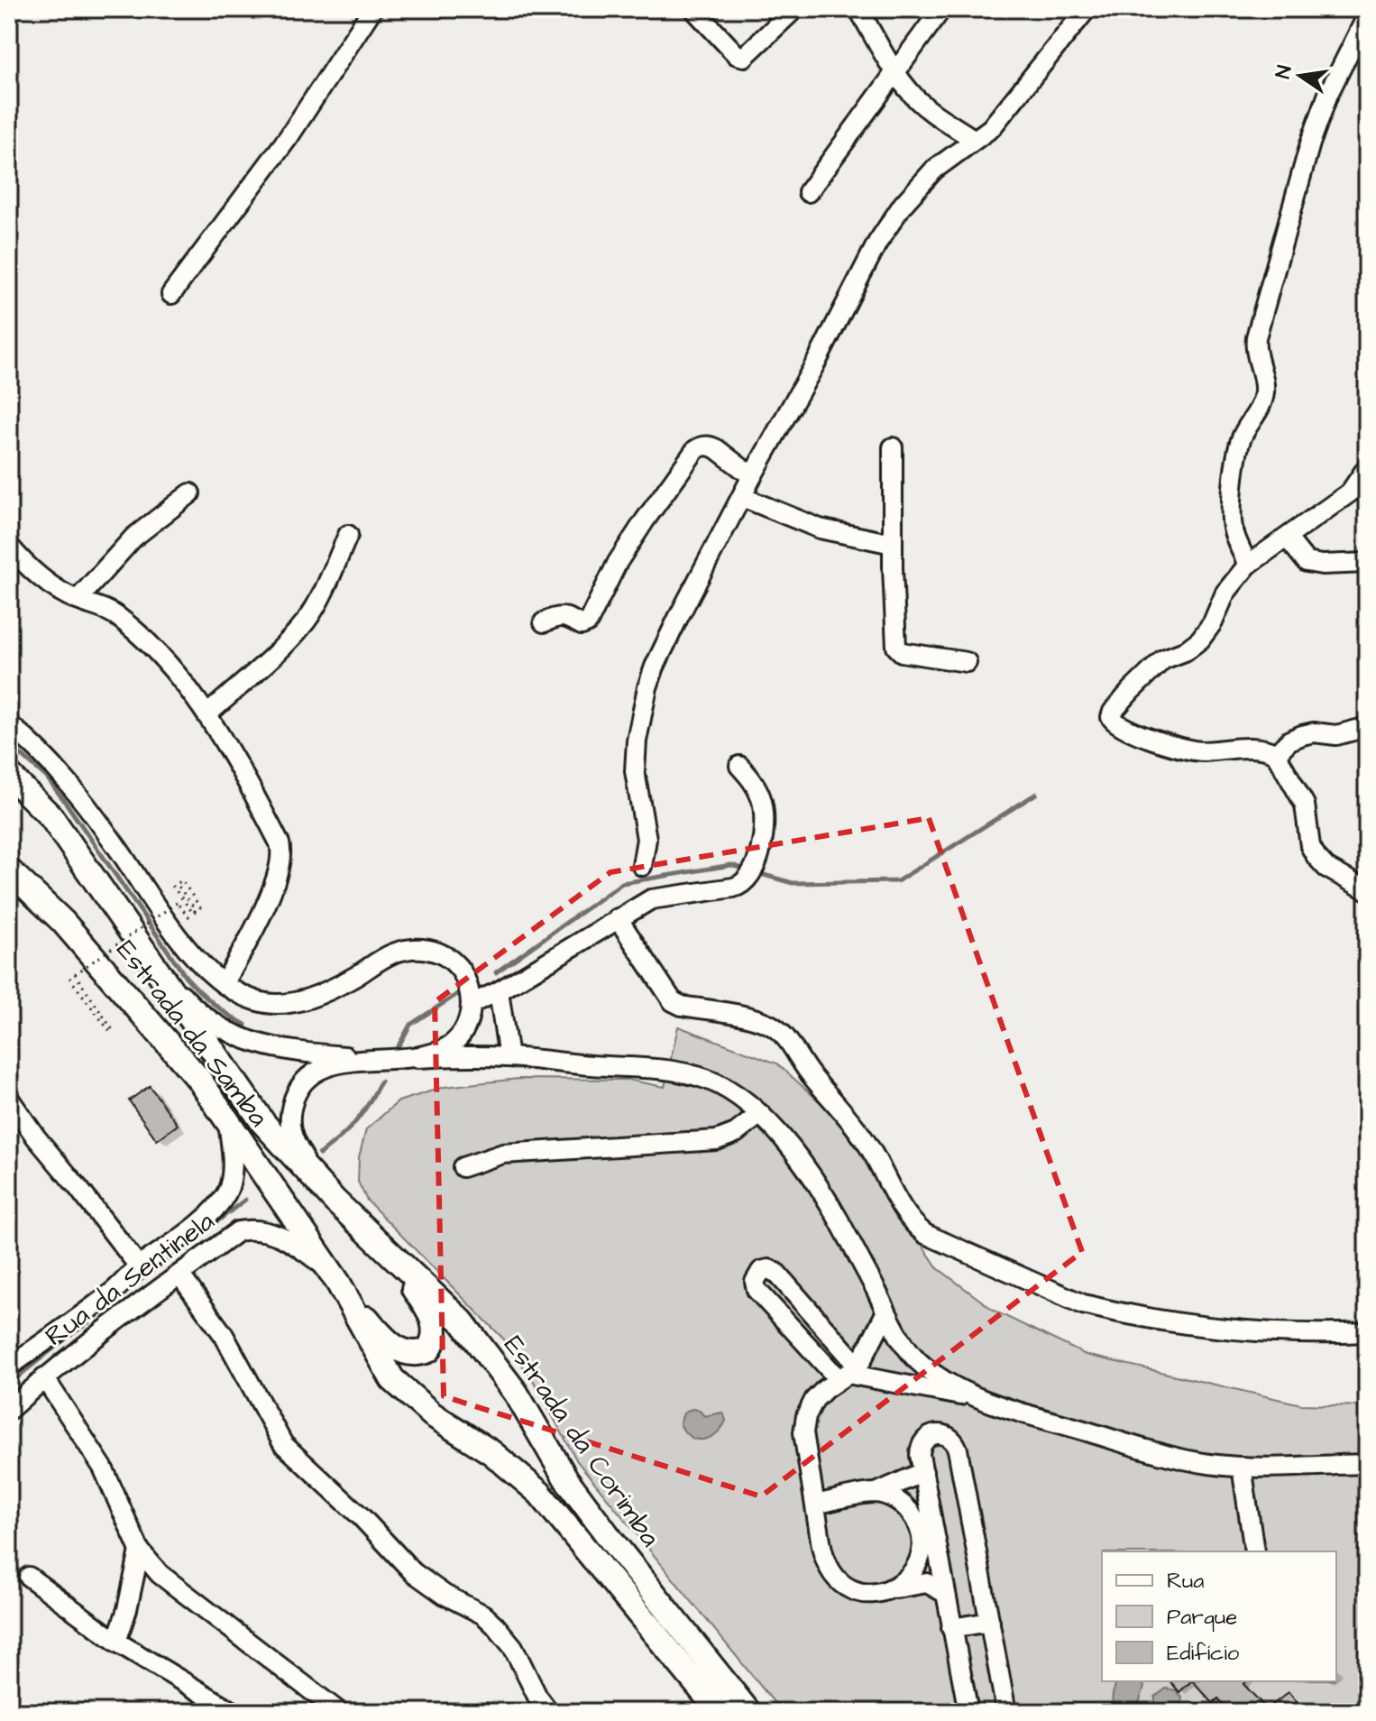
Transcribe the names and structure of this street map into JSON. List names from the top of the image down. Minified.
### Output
{"streets":{"main road":["Estrada da Samba","Estrada da Corimba"],"street":["Rua da Sentinela"]},"crossings":[["Estrada da Samba","Rua da Sentinela"],["Estrada da Samba","Estrada da Corimba"],["Rua da Sentinela","Estrada da Corimba"]],"legend":["Rua","Parque","Edifício"],"north":"left"}
